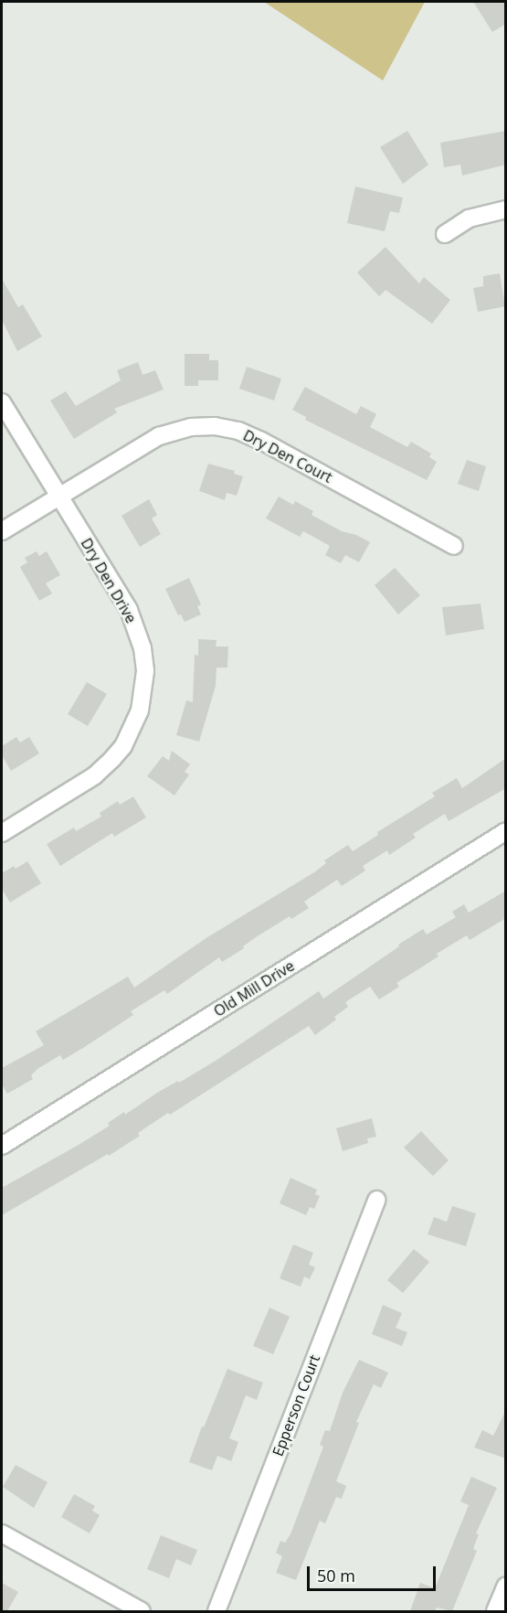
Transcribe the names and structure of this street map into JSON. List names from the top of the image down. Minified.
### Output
{"streets":{"street":["Dry Den Court","Dry Den Drive","Old Mill Drive","Epperson Court"]},"crossings":[["Dry Den Court","Dry Den Drive"]],"scale_bar":"50 m"}
